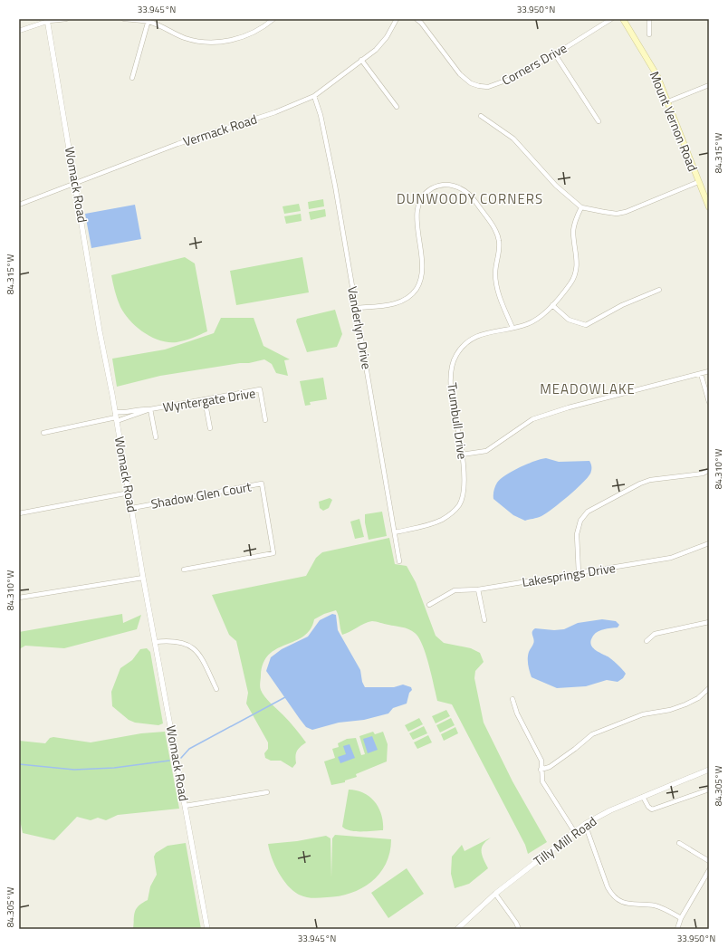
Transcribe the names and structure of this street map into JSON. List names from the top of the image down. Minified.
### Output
{"streets":{"main road":["Mount Vernon Road"],"street":["Corners Drive","Vermack Road","Womack Road","Vanderlyn Drive","Wyntergate Drive","Trumbull Drive","Shadow Glen Court","Lakesprings Drive","Tilly Mill Road"]},"crossings":[["Vermack Road","Womack Road"],["Vermack Road","Vanderlyn Drive"],["Womack Road","Wyntergate Drive"],["Womack Road","Shadow Glen Court"],["Vanderlyn Drive","Trumbull Drive"]],"districts":["DUNWOODY CORNERS","MEADOWLAKE"],"coordinates":["33.945°N","33.950°N","84.315°W","84.310°W","84.305°W"]}
